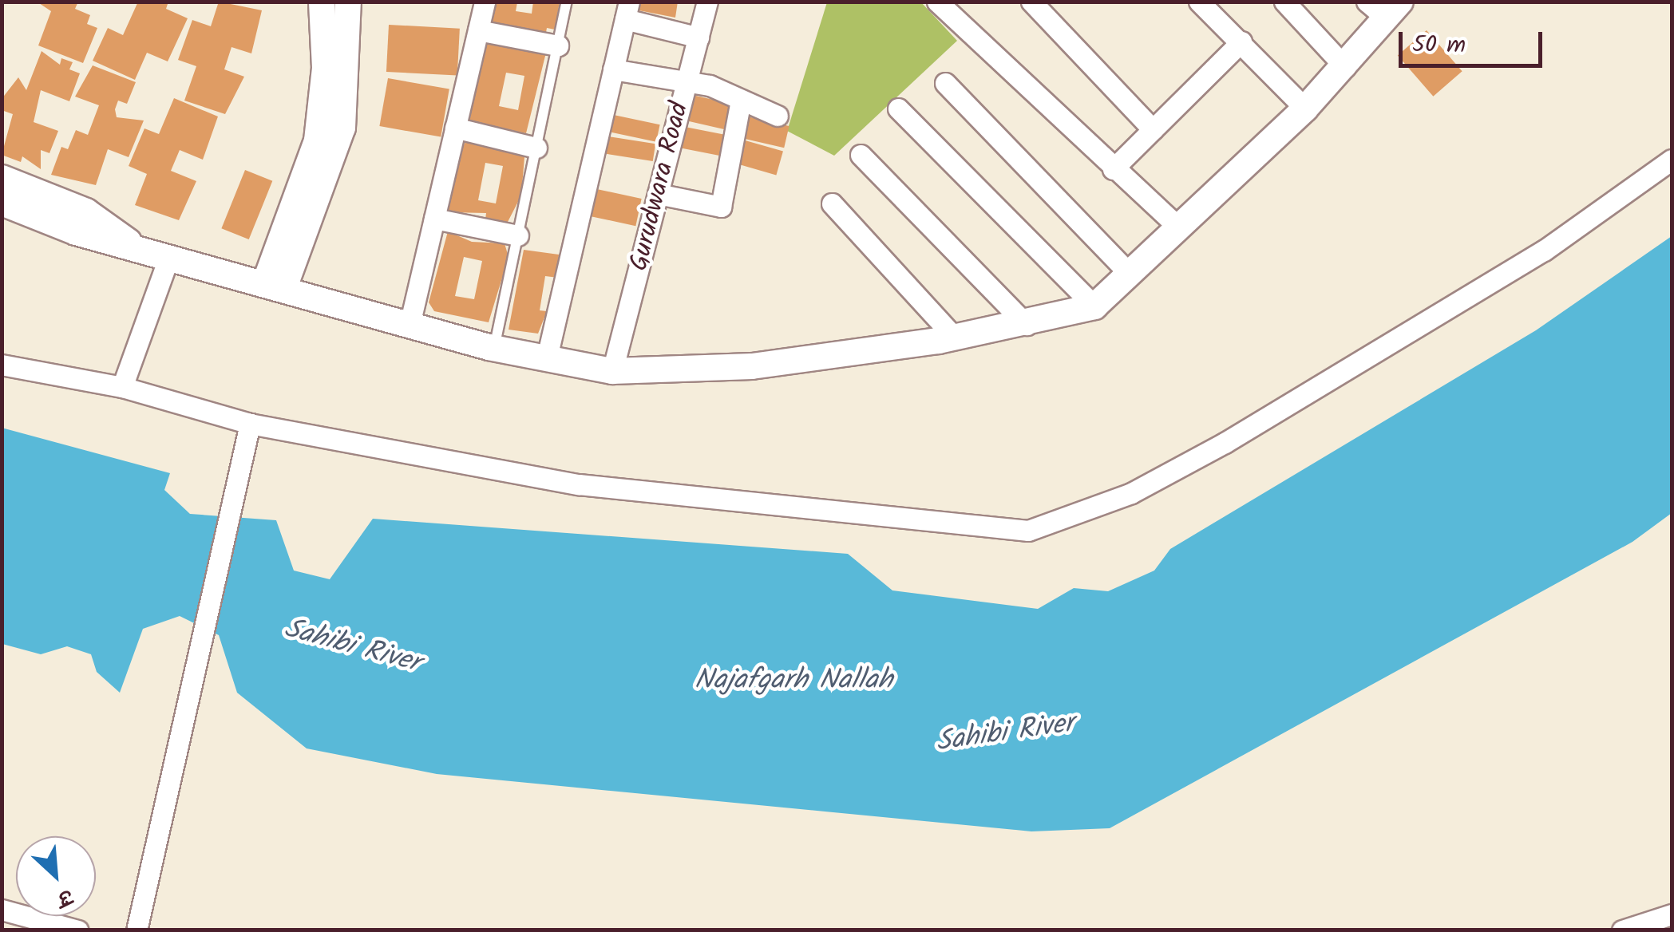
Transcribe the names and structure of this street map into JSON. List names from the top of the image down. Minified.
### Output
{"streets":{"street":["Gurudwara Road"]},"water":["Sahibi River","Najafgarh Nallah"],"scale_bar":"50 m","north":"bottom right"}
